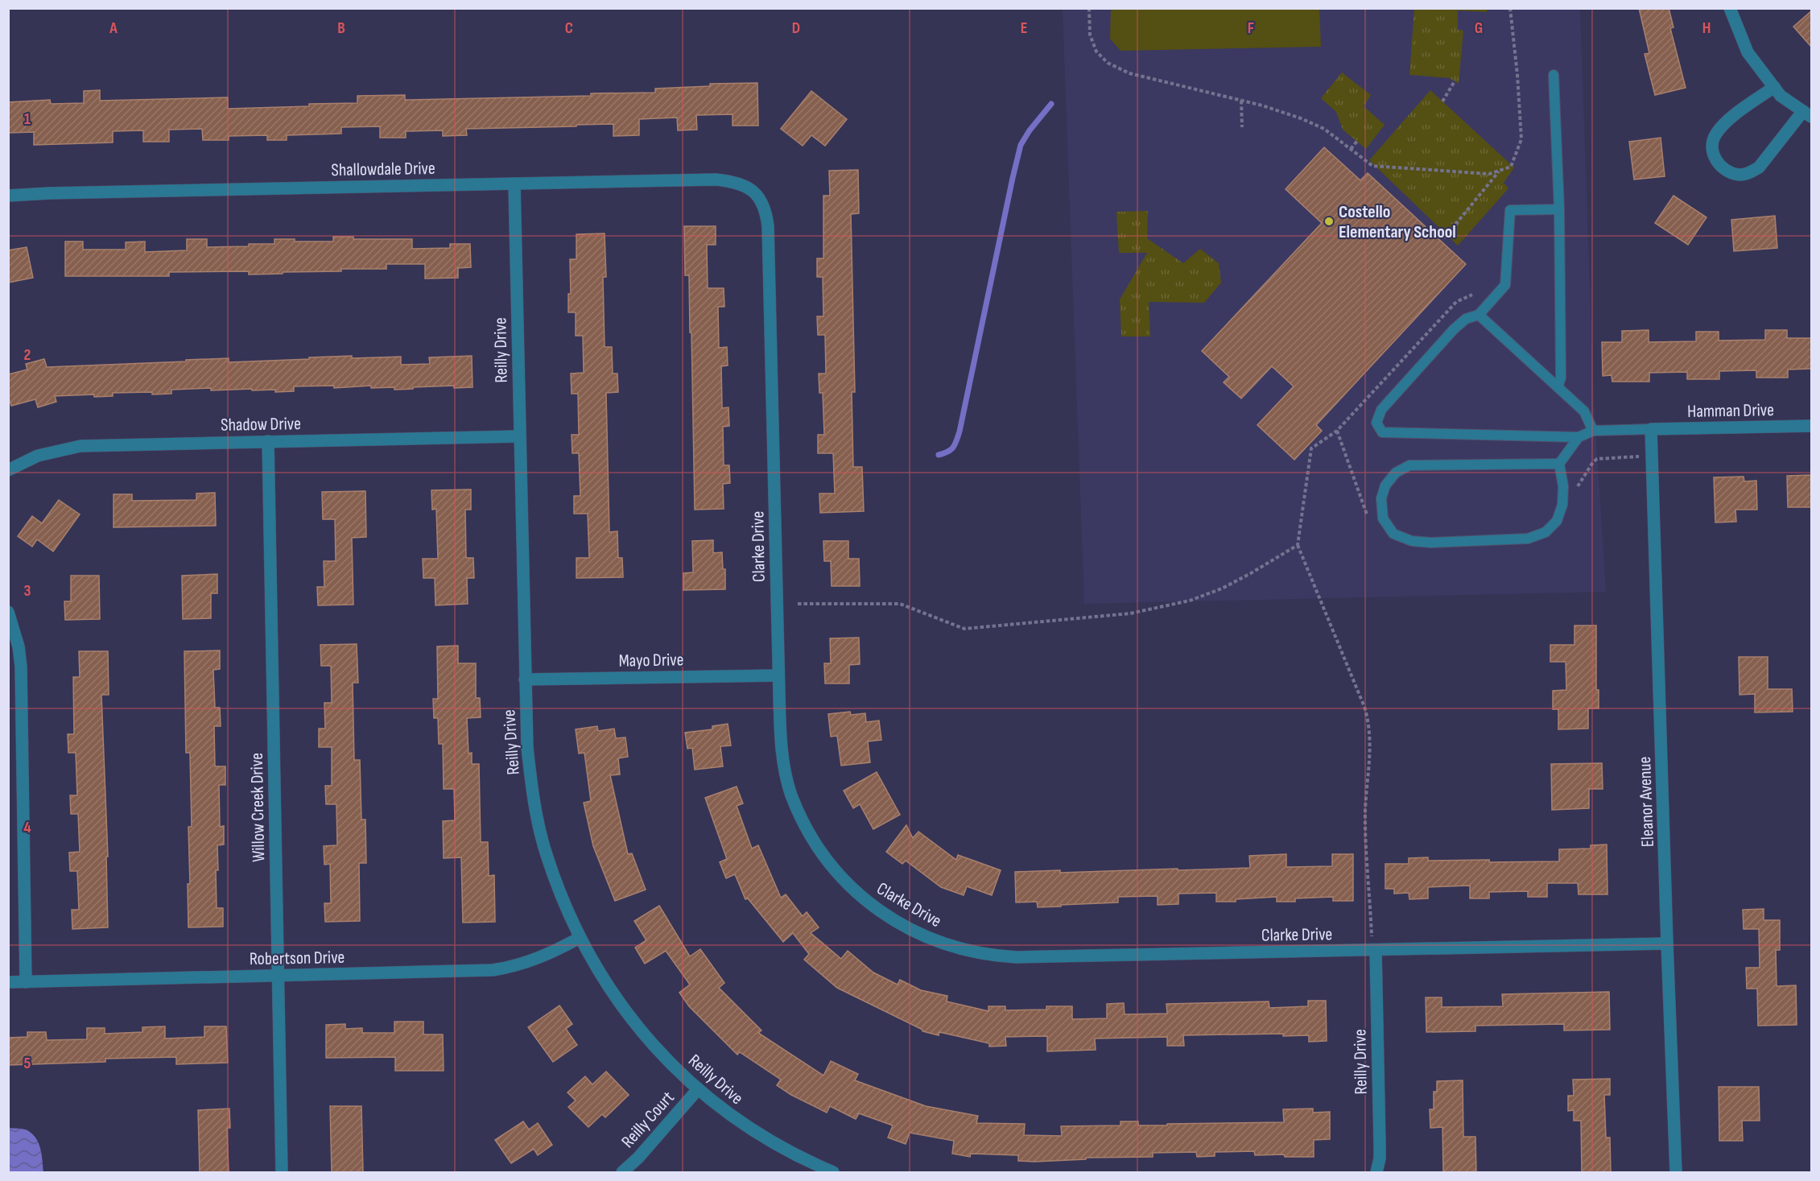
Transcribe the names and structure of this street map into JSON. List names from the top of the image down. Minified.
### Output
{"streets":{"street":["Shallowdale Drive","Reilly Drive","Hamman Drive","Shadow Drive","Clarke Drive","Mayo Drive","Eleanor Avenue","Willow Creek Drive","Robertson Drive","Reilly Court"]},"crossings":[["Shallowdale Drive","Reilly Drive"],["Shallowdale Drive","Clarke Drive"],["Reilly Drive","Shadow Drive"],["Reilly Drive","Clarke Drive"],["Reilly Drive","Mayo Drive"],["Reilly Drive","Robertson Drive"],["Reilly Drive","Reilly Court"],["Hamman Drive","Eleanor Avenue"],["Shadow Drive","Willow Creek Drive"],["Clarke Drive","Mayo Drive"],["Clarke Drive","Eleanor Avenue"],["Willow Creek Drive","Robertson Drive"]],"places":["Costello Elementary School"],"grid":{"columns":["A","B","C","D","E","F","G","H"],"rows":["1","2","3","4","5"]}}
